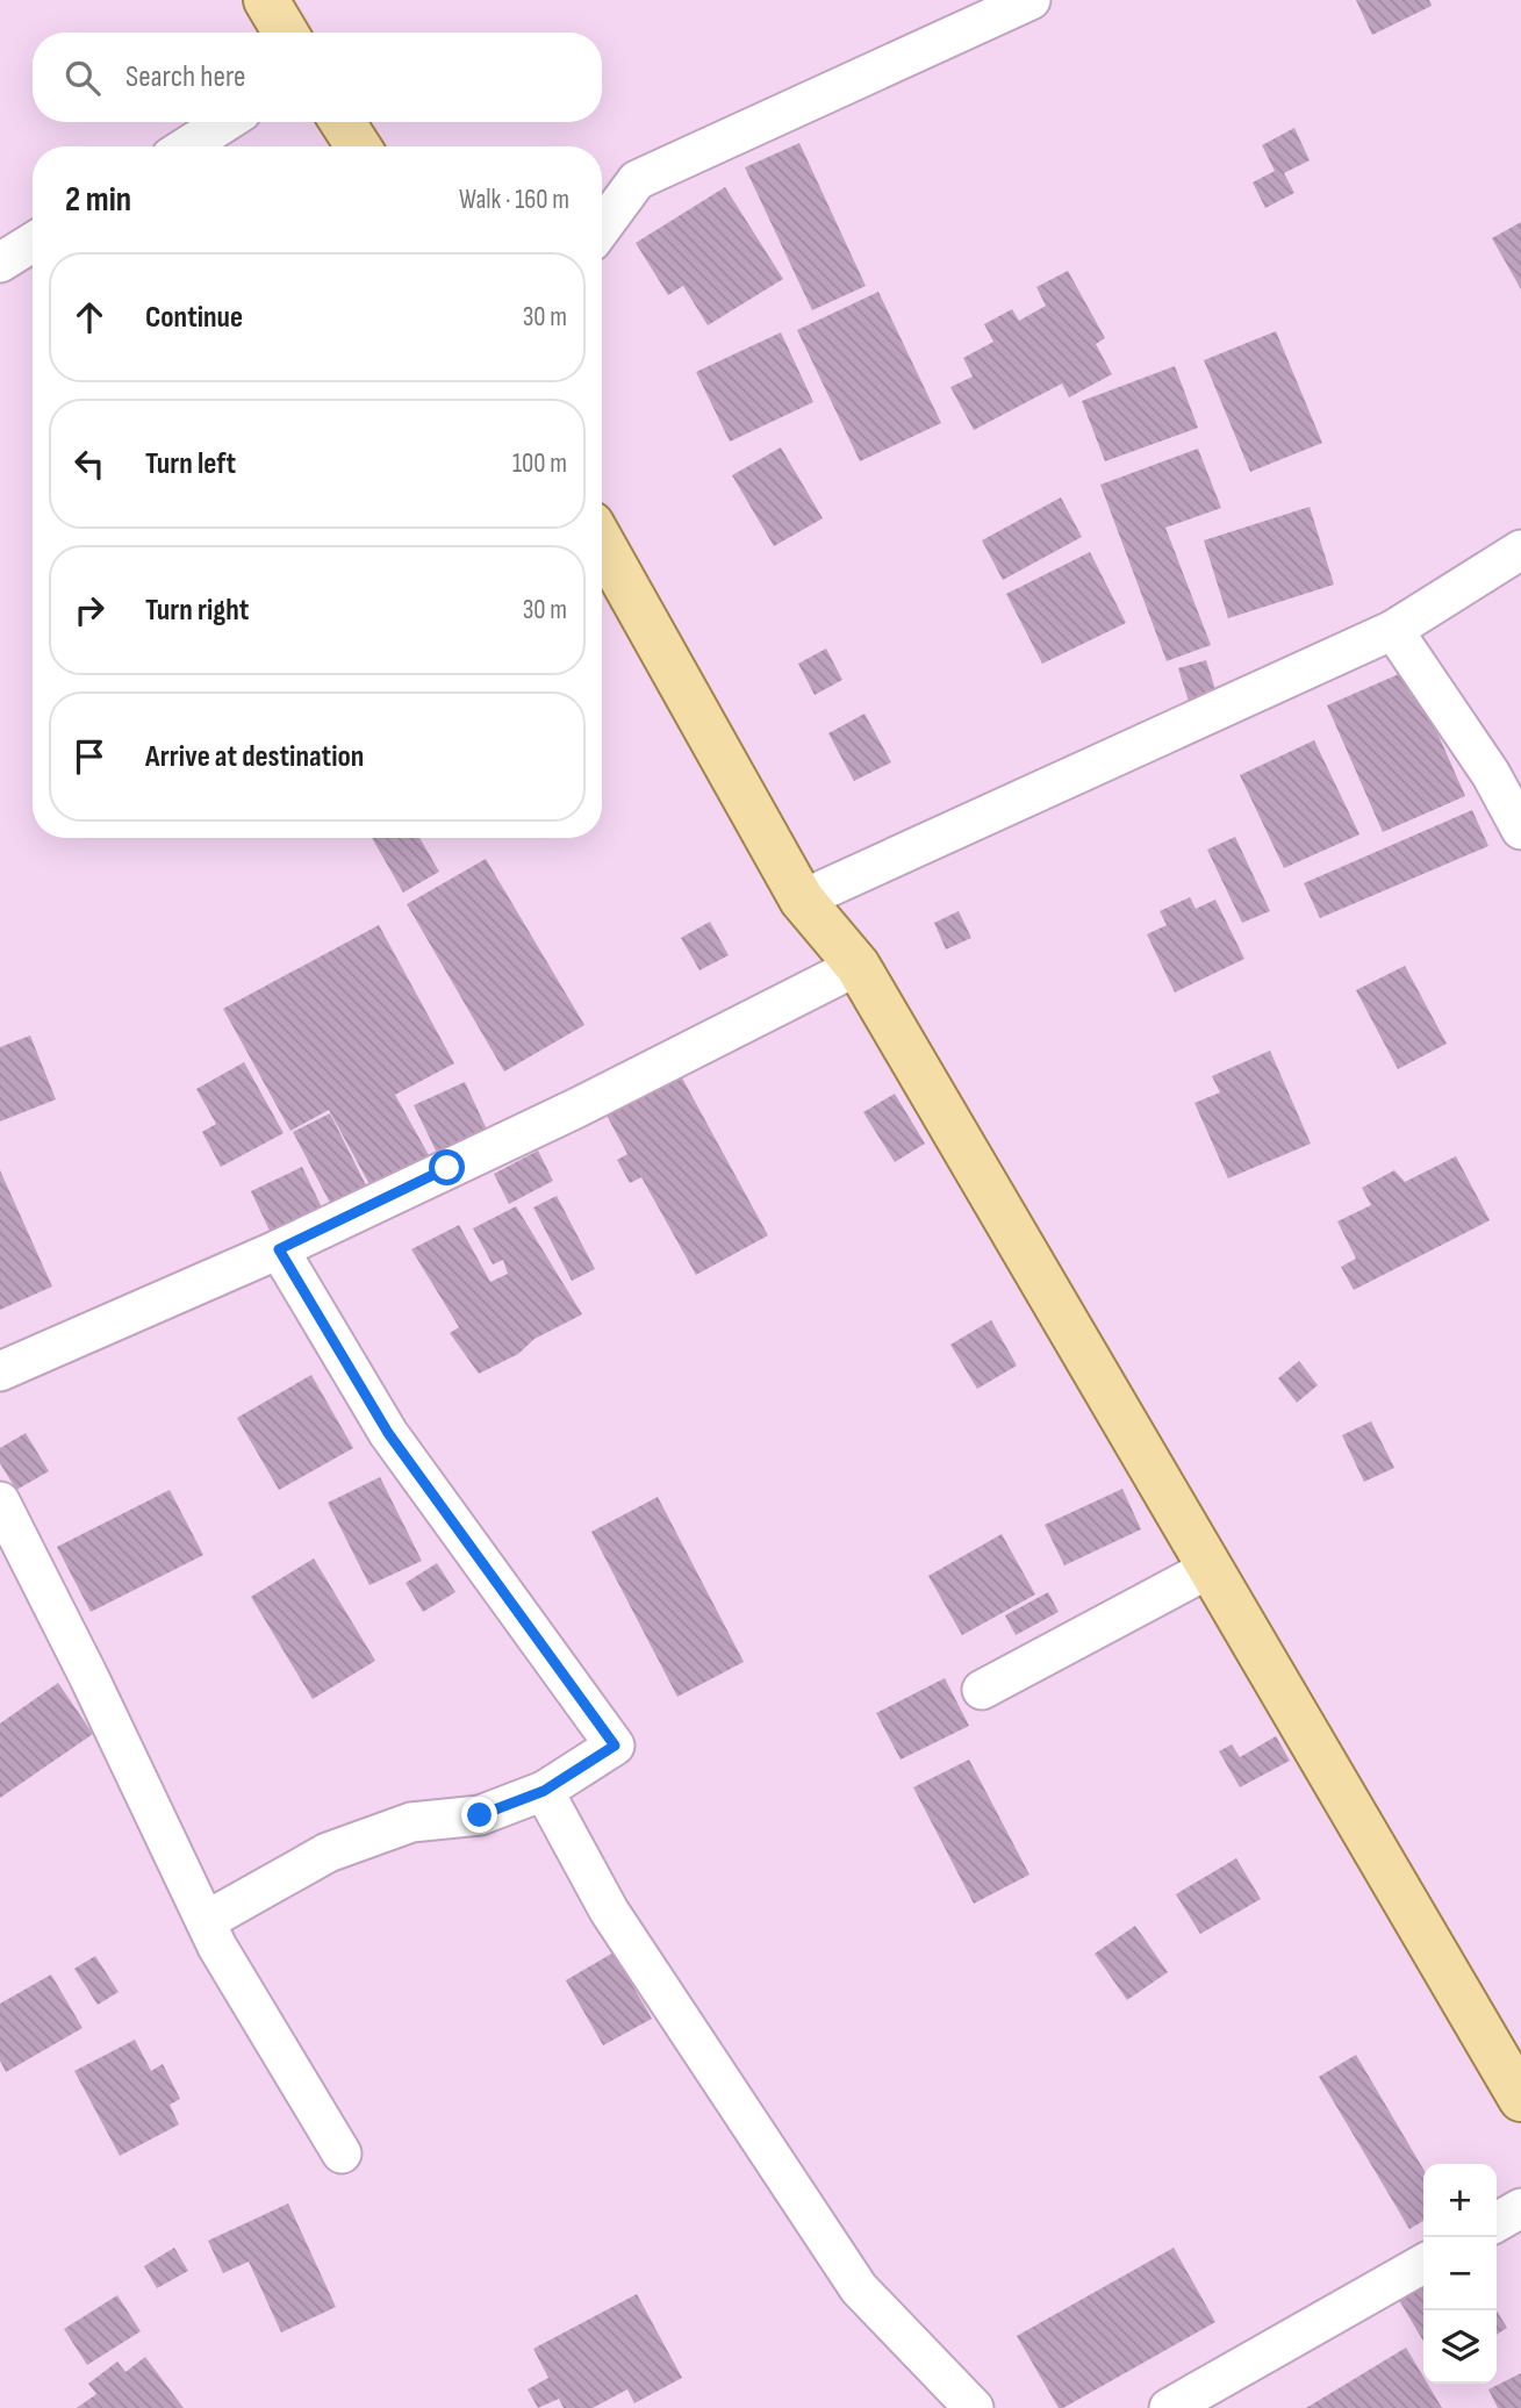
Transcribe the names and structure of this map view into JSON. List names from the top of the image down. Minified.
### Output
{"page":{"search":"Search here","heading":["2 min","Walk · 160 m"],"list":[["Continue","30 m"],["Turn left","100 m"],["Turn right","30 m"],"Arrive at destination"],"map_buttons":["+","−"]}}
